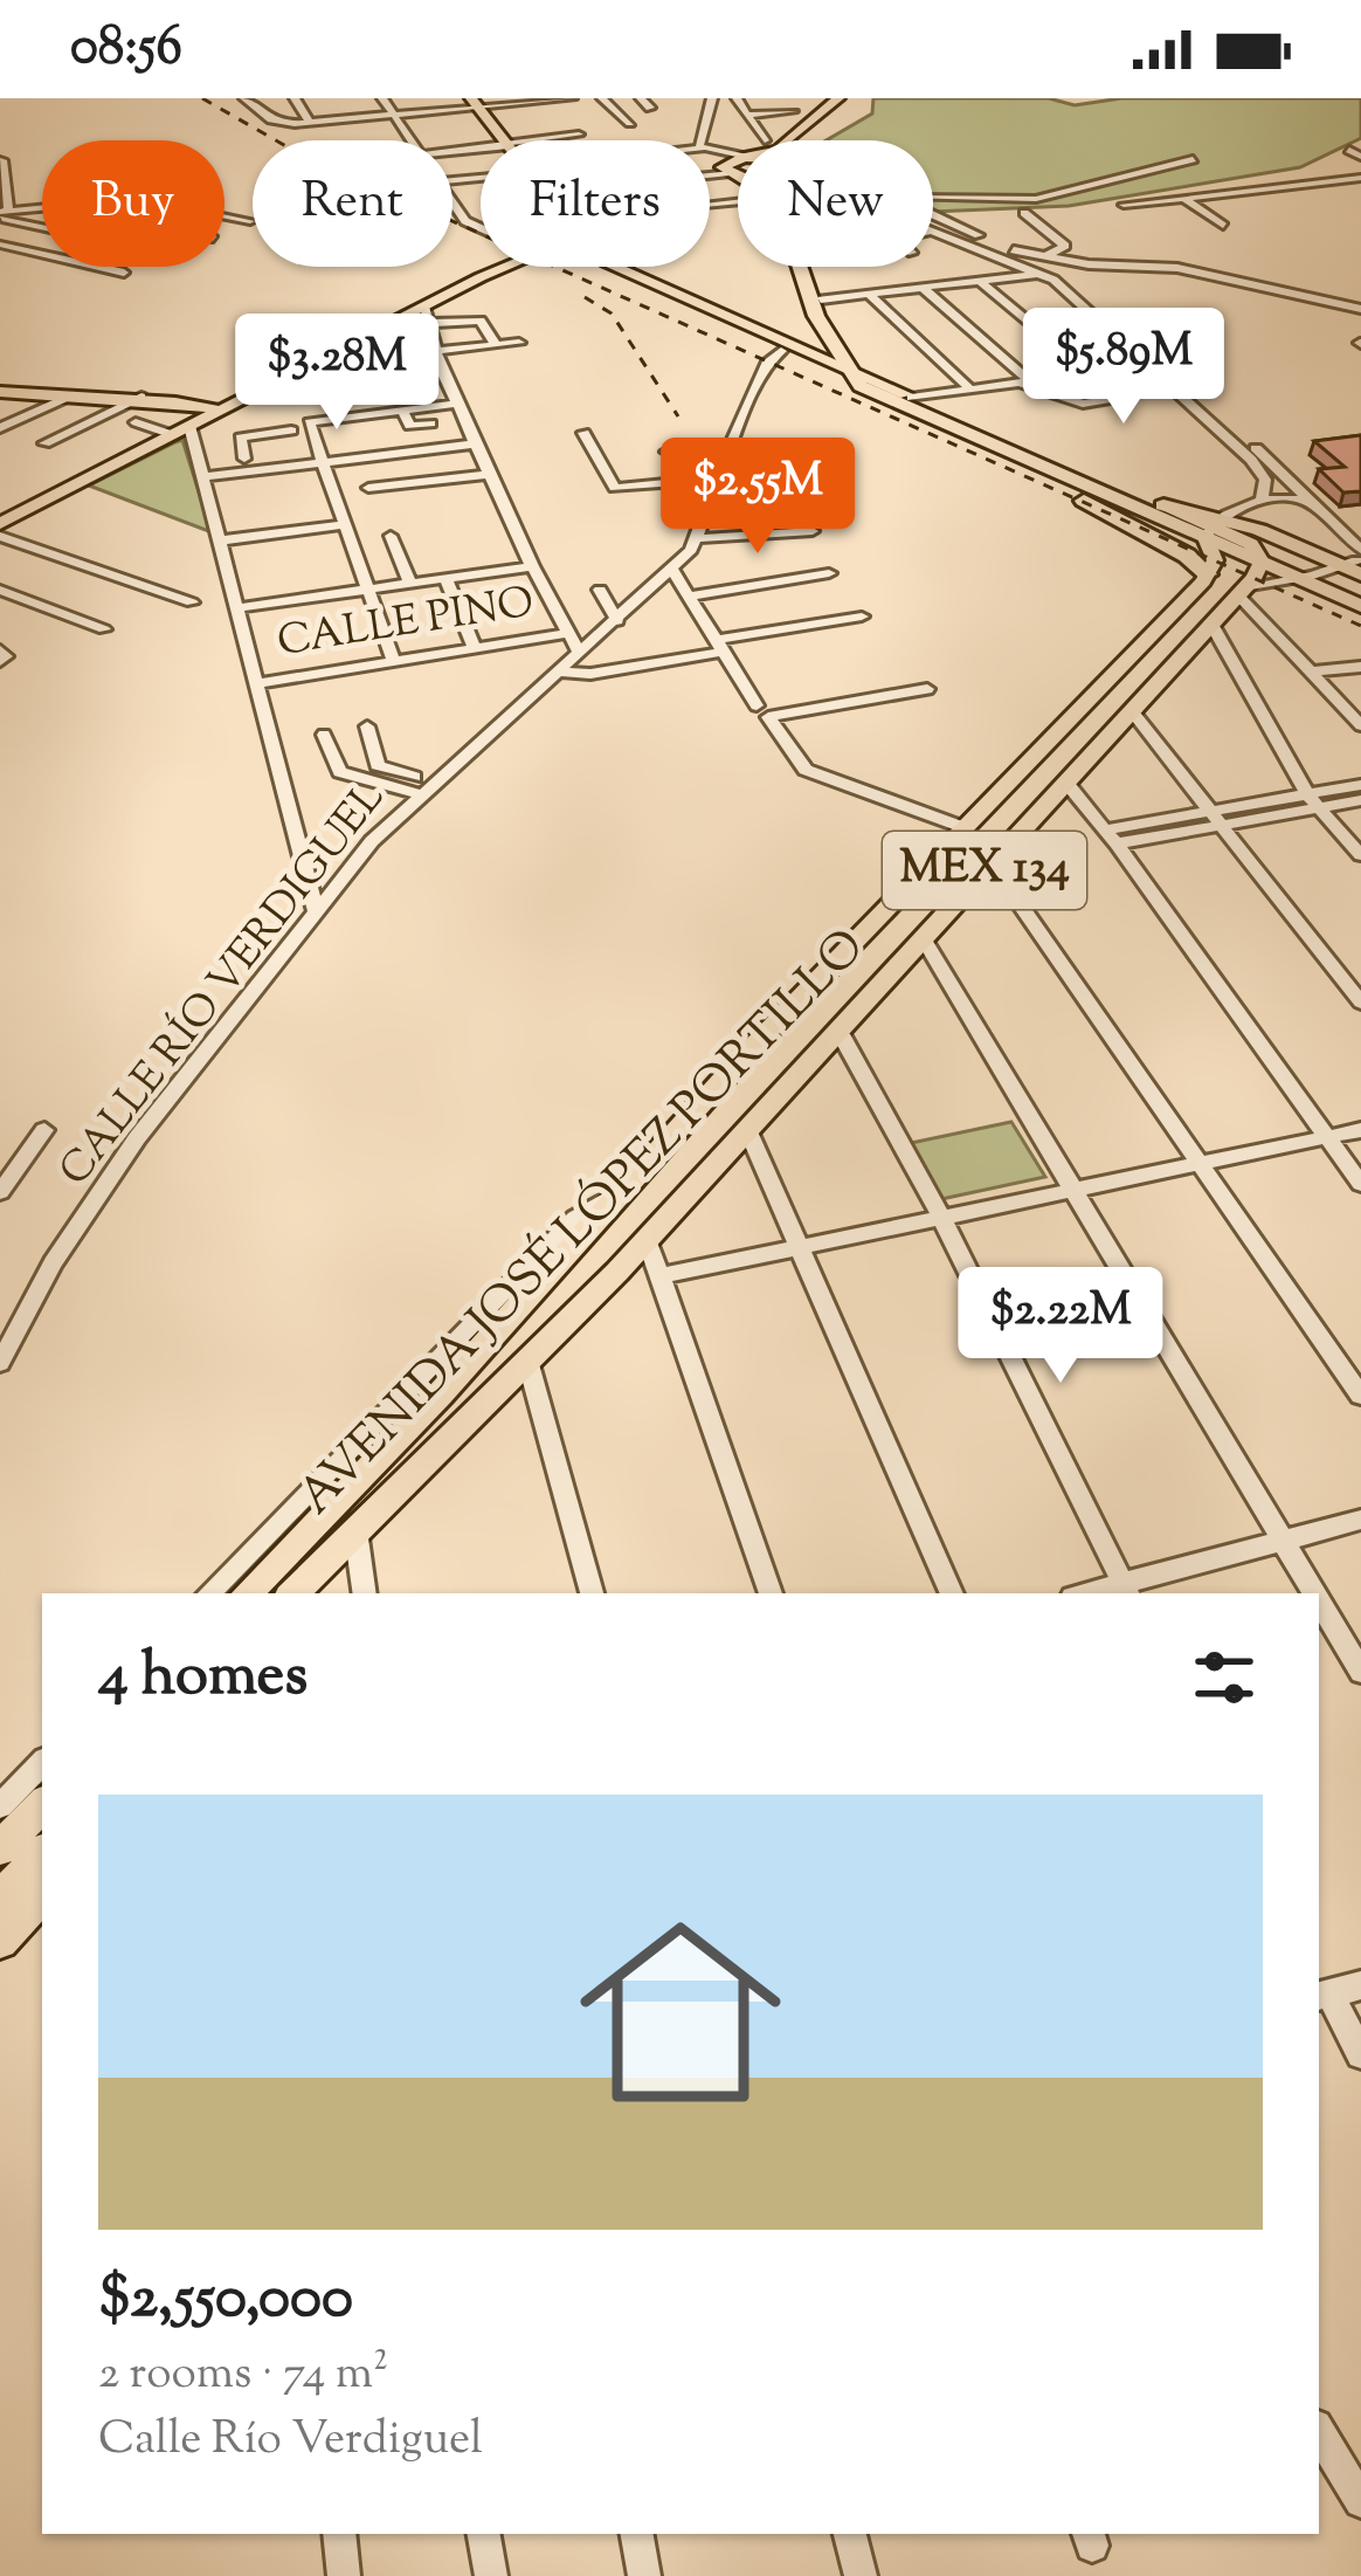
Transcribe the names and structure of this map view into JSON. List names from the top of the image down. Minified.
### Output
{"streets":{"main road":["MEX 134","AVENIDA JOSÉ LÓPEZ PORTILLO"],"street":["CALLE PINO","CALLE RÍO VERDIGUEL"]},"page":{"status":"08:56","chip":["Buy","Rent","Filters","New"],"price":["$5.89M","$3.28M","$2.55M","$2.22M"],"heading":"4 homes","list":[{"name":"$2,550,000","note":"2 rooms · 74 m² · Calle Río Verdiguel"}]}}
